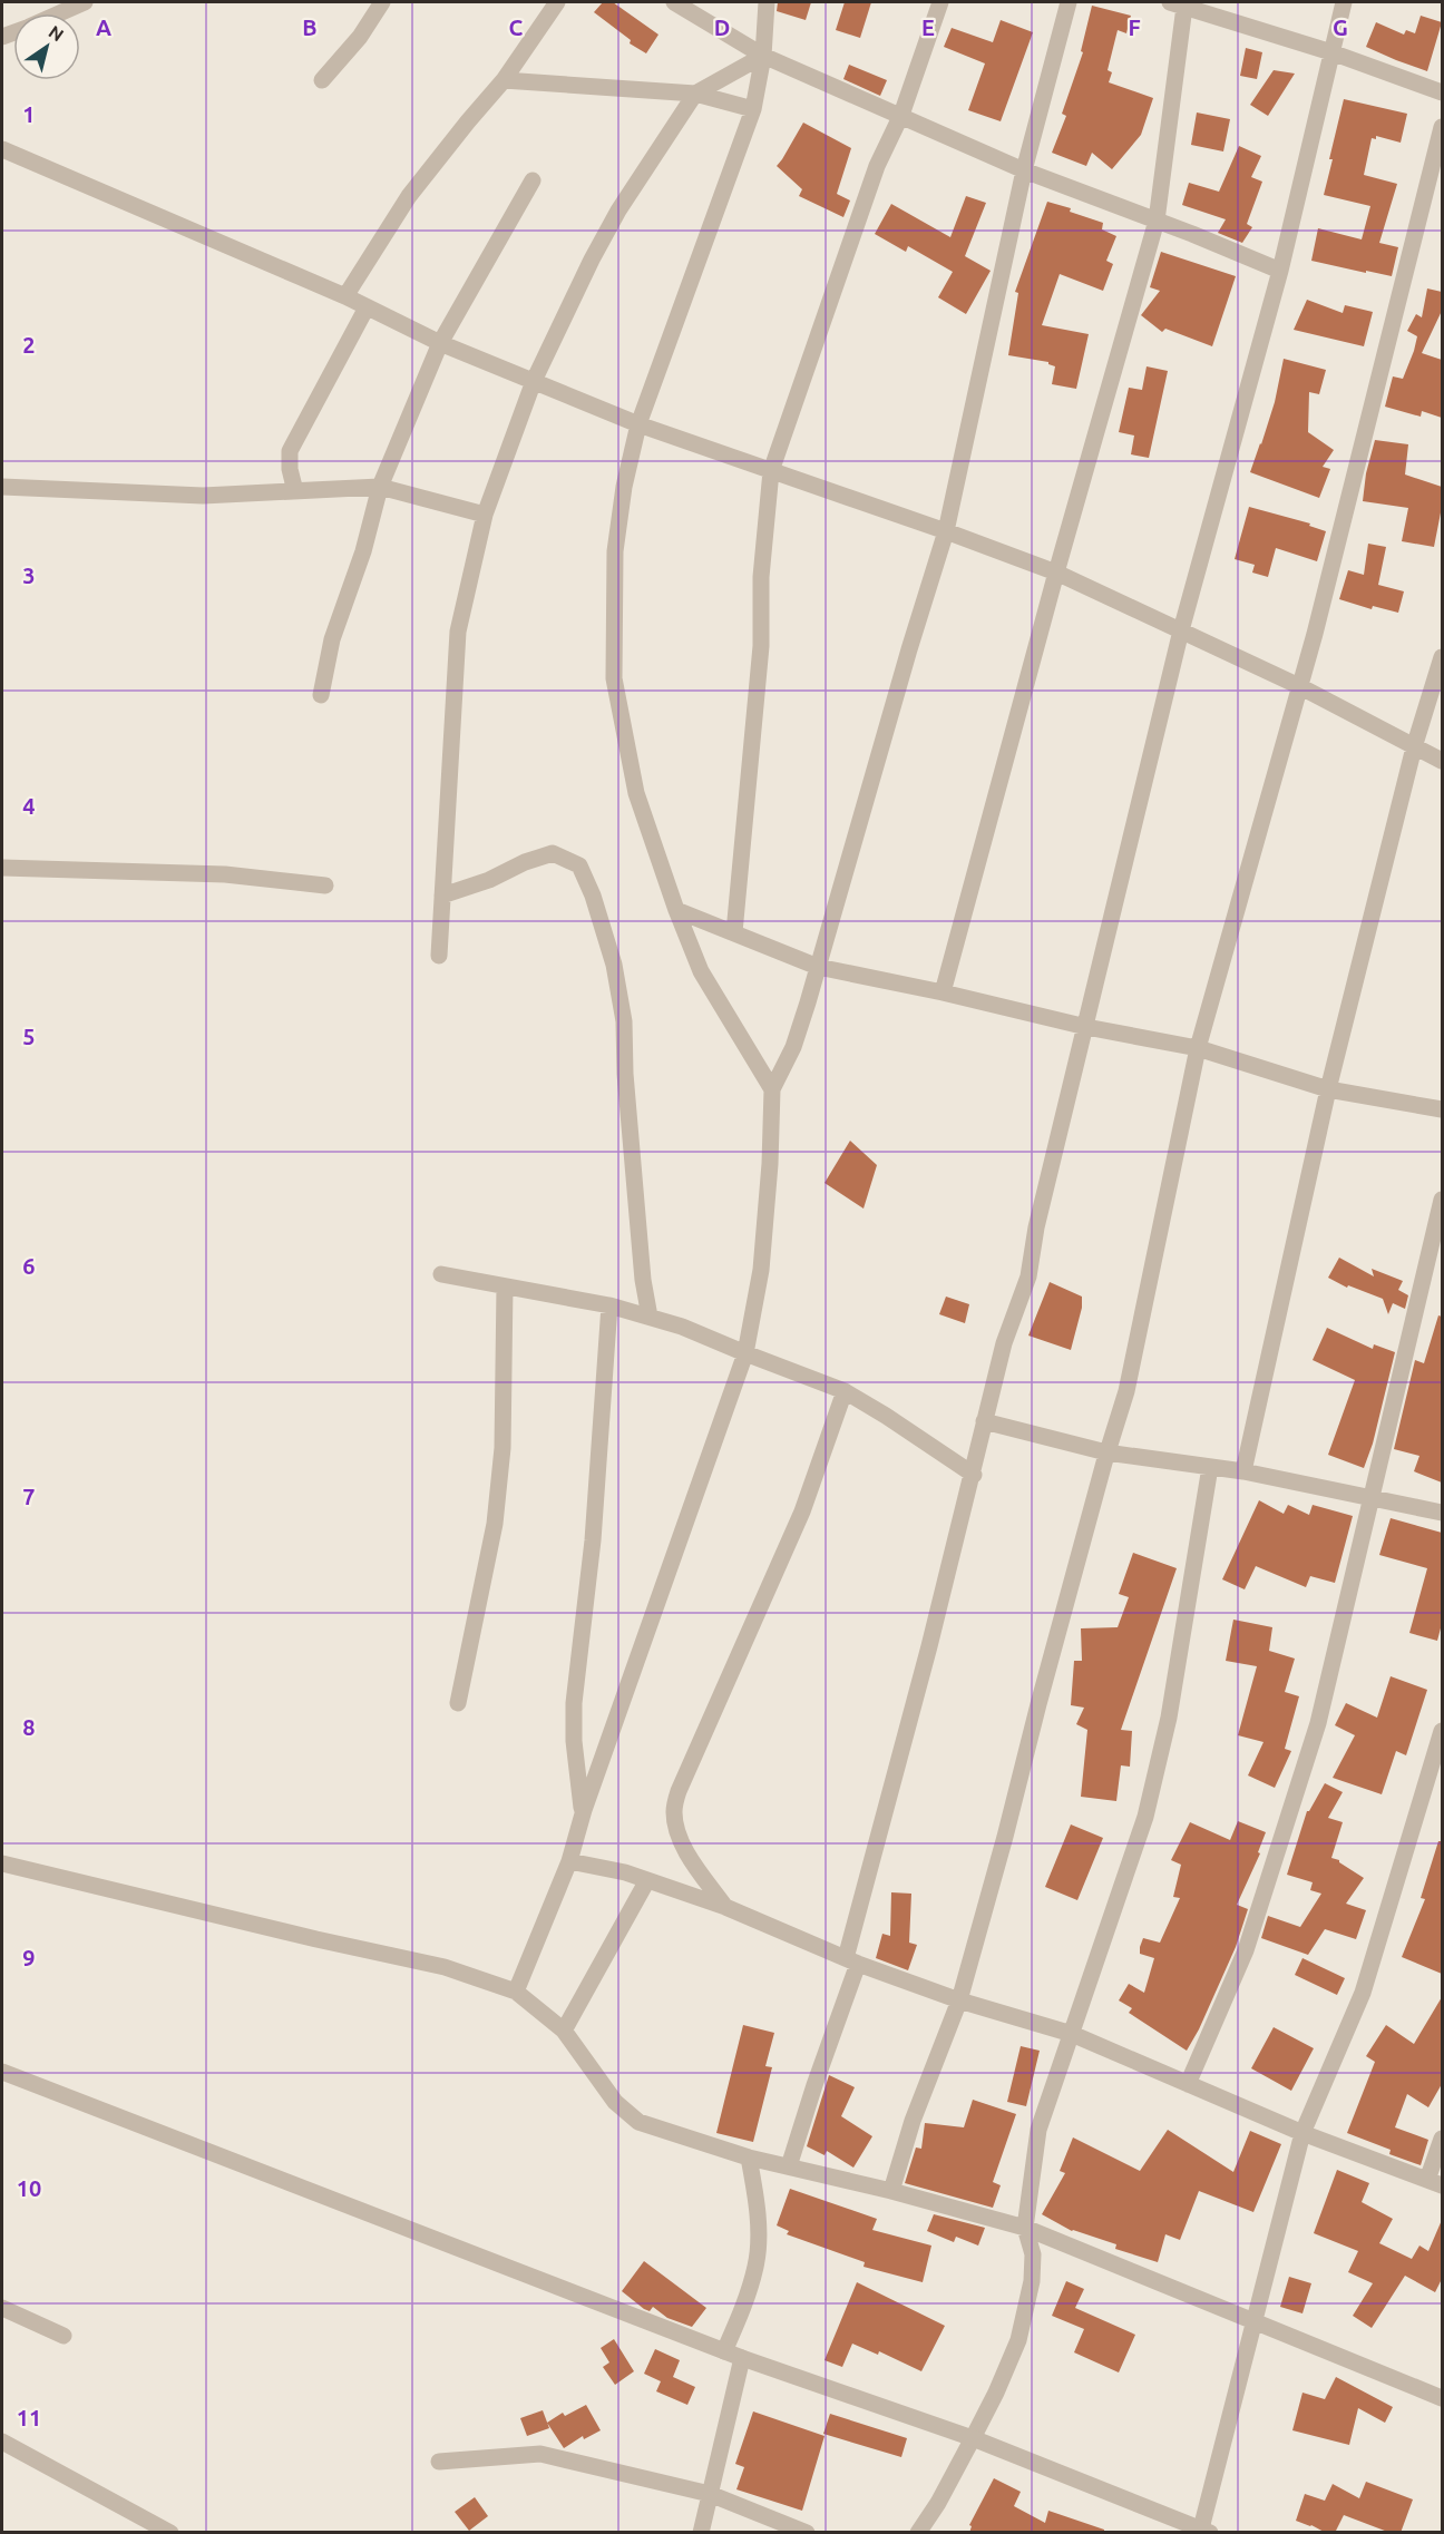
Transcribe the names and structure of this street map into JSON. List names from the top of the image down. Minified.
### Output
{"north":"top right","grid":{"columns":["A","B","C","D","E","F","G"],"rows":["1","2","3","4","5","6","7","8","9","10","11"]}}
